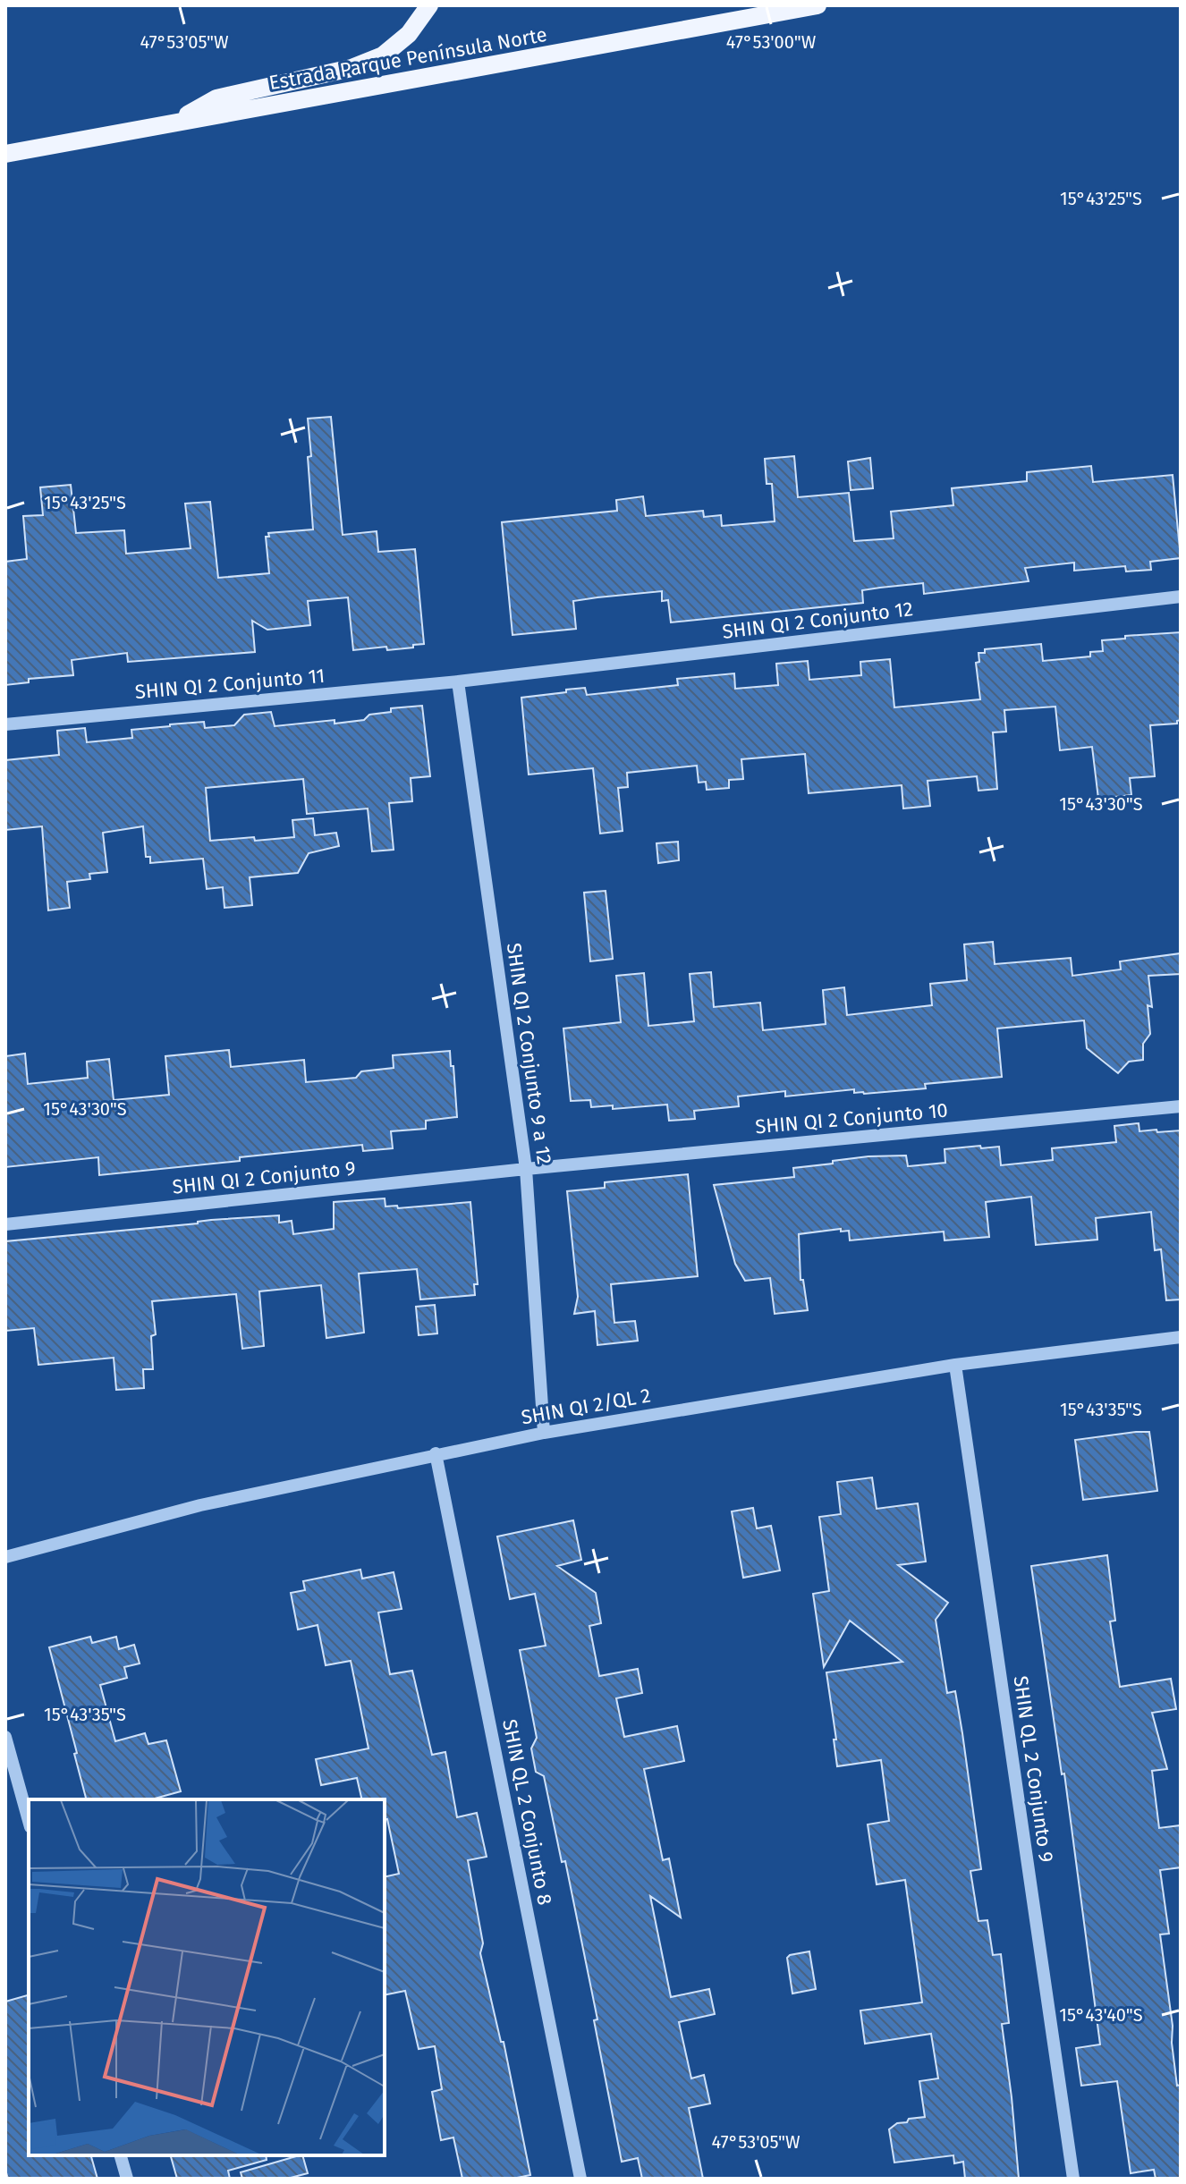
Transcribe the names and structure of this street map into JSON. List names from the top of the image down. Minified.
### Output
{"streets":{"main road":["Estrada Parque Península Norte"],"street":["SHIN QI 2 Conjunto 12","SHIN QI 2 Conjunto 11","SHIN QI 2 Conjunto 9 a 12","SHIN QI 2 Conjunto 10","SHIN QI 2 Conjunto 9","SHIN QI 2/QL 2","SHIN QL 2 Conjunto 9","SHIN QL 2 Conjunto 8"]},"crossings":[["SHIN QI 2 Conjunto 12","SHIN QI 2 Conjunto 11"],["SHIN QI 2 Conjunto 12","SHIN QI 2 Conjunto 9 a 12"],["SHIN QI 2 Conjunto 11","SHIN QI 2 Conjunto 9 a 12"],["SHIN QI 2 Conjunto 9 a 12","SHIN QI 2 Conjunto 10"],["SHIN QI 2 Conjunto 9 a 12","SHIN QI 2 Conjunto 9"],["SHIN QI 2 Conjunto 9 a 12","SHIN QI 2/QL 2"],["SHIN QI 2 Conjunto 10","SHIN QI 2 Conjunto 9"],["SHIN QI 2/QL 2","SHIN QL 2 Conjunto 9"],["SHIN QI 2/QL 2","SHIN QL 2 Conjunto 8"]],"coordinates":["47°53'05\"W","47°53'00\"W","15°43'25\"S","15°43'30\"S","15°43'35\"S","15°43'40\"S"]}
